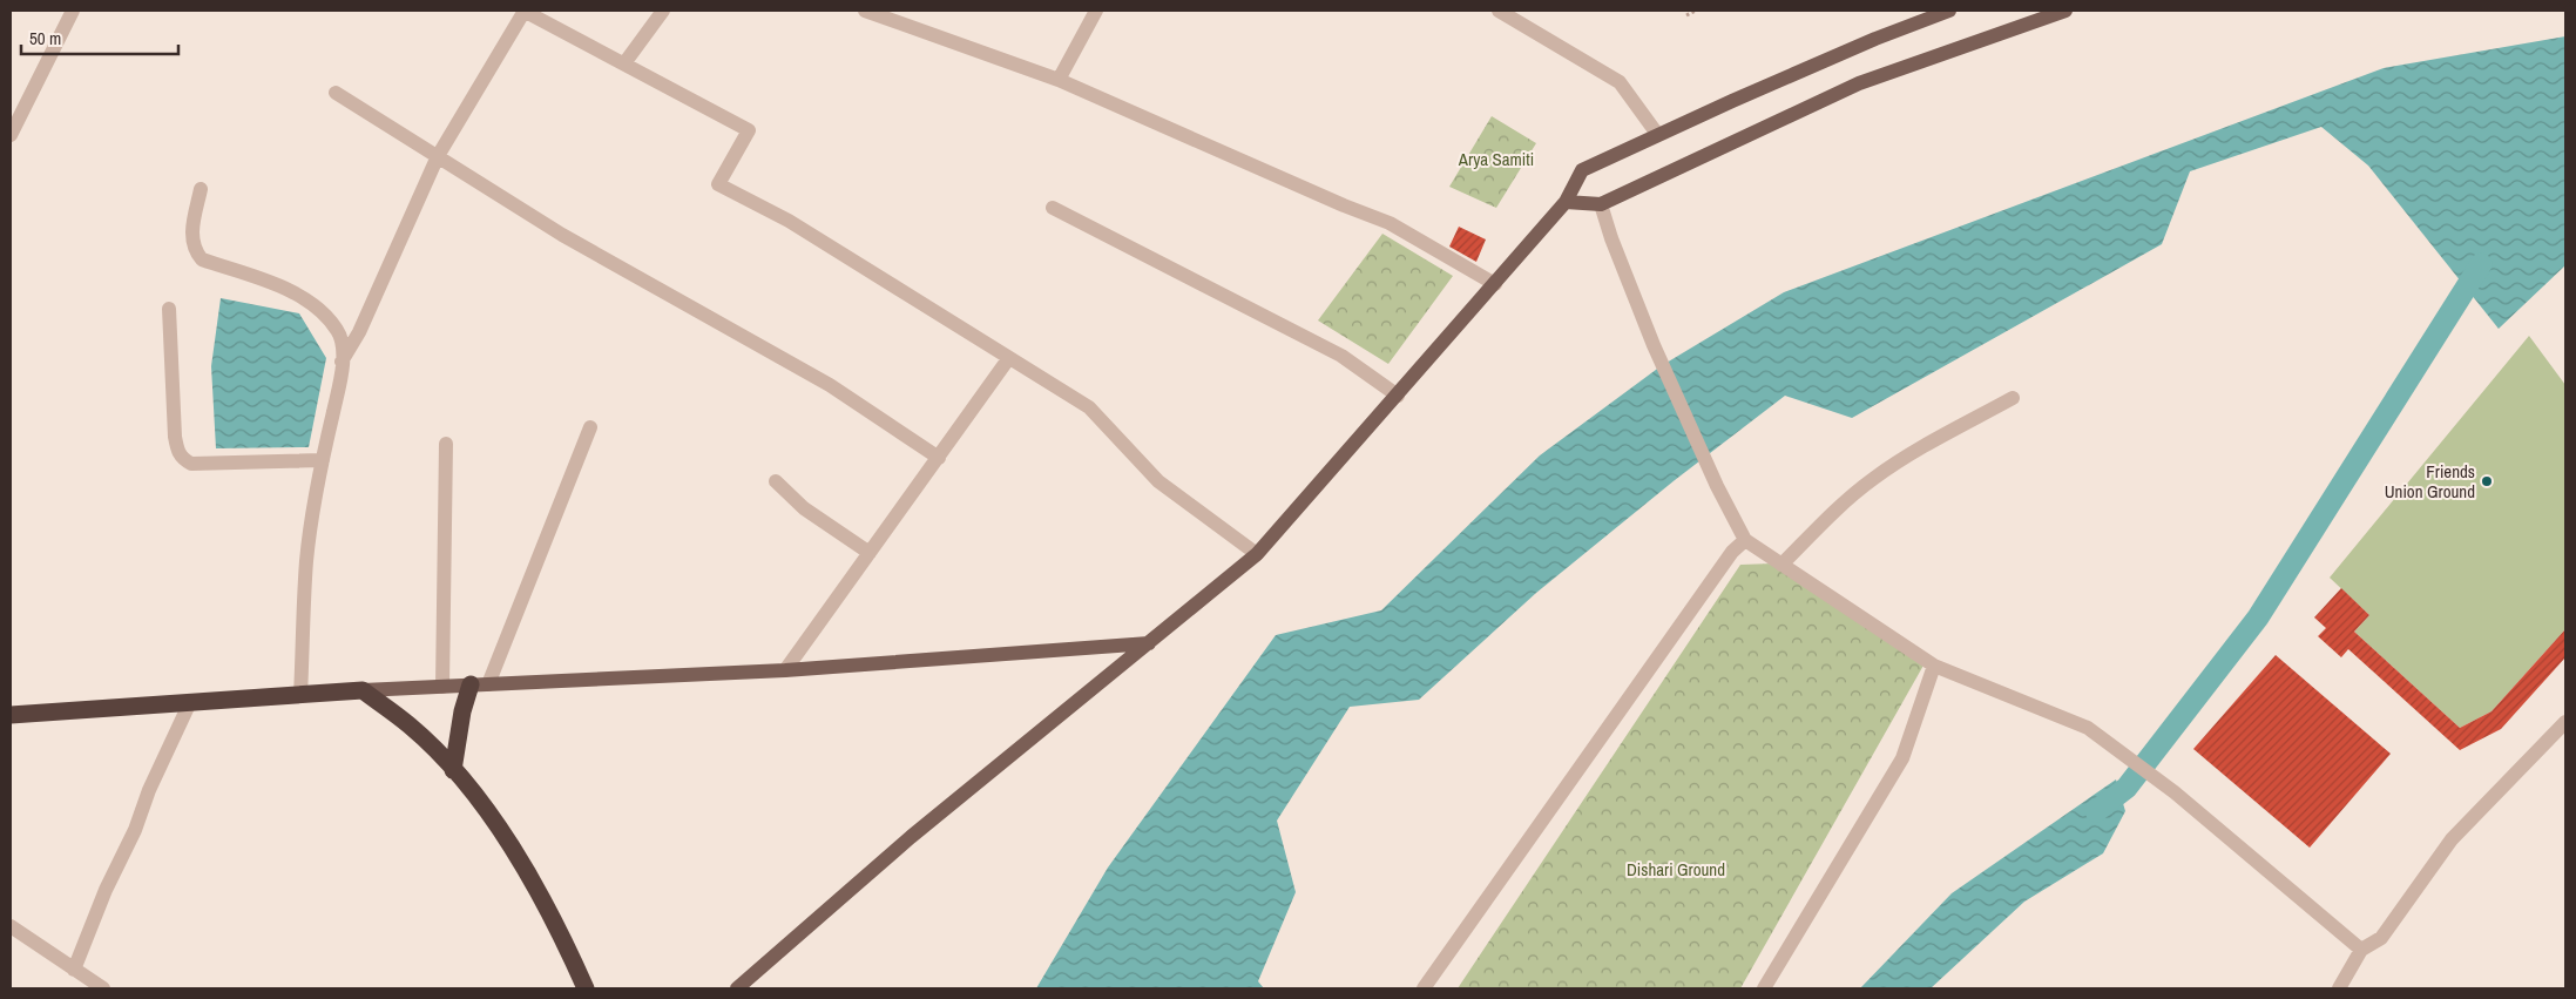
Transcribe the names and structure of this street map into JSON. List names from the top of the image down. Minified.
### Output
{"parks":["Arya Samiti","Dishari Ground"],"places":["Friends Union Ground"],"scale_bar":"50 m"}
